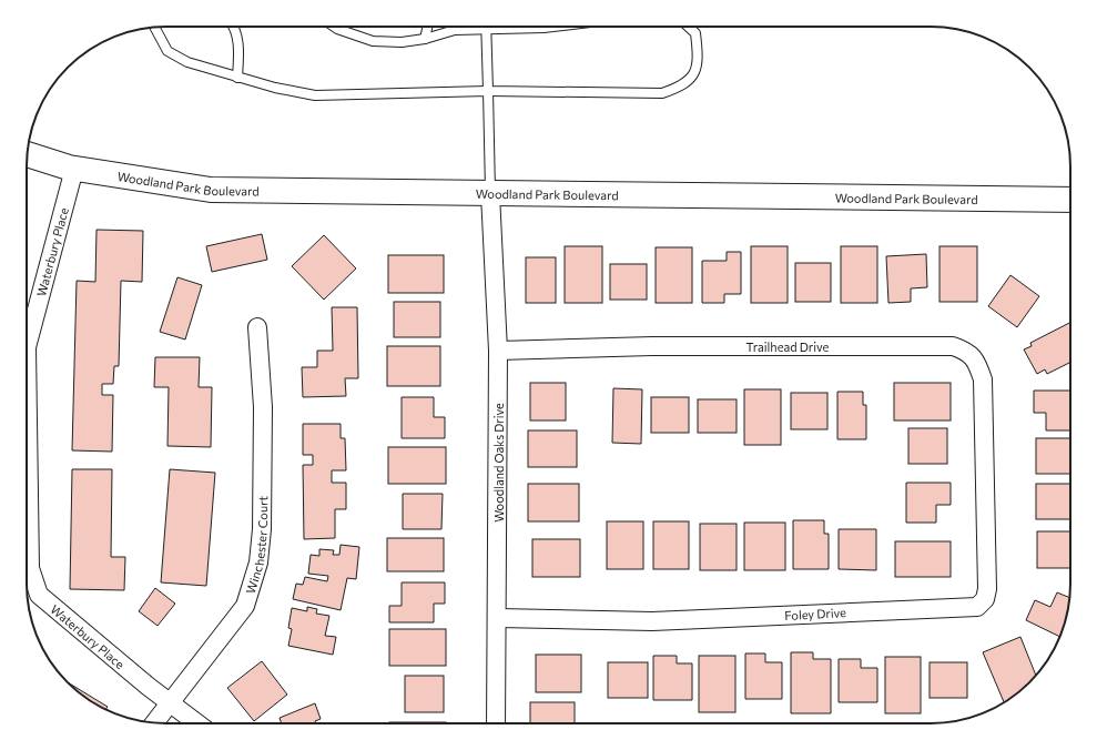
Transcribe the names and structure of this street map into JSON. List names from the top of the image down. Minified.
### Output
{"streets":{"street":["Woodland Park Boulevard","Waterbury Place","Trailhead Drive","Woodland Oaks Drive","Winchester Court","Foley Drive"]},"crossings":[["Woodland Park Boulevard","Waterbury Place"],["Woodland Park Boulevard","Woodland Oaks Drive"],["Waterbury Place","Winchester Court"],["Trailhead Drive","Woodland Oaks Drive"],["Trailhead Drive","Foley Drive"],["Woodland Oaks Drive","Foley Drive"]]}
